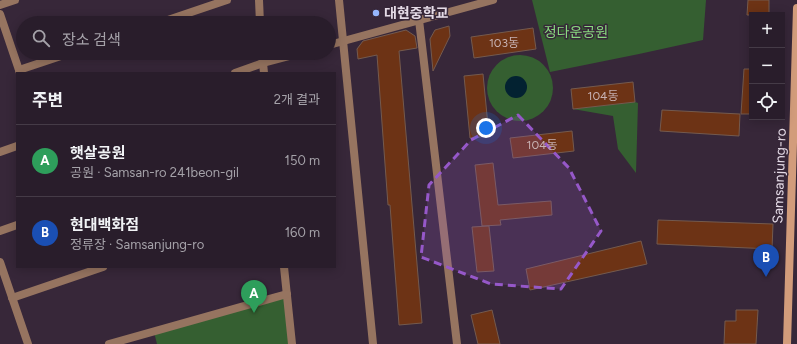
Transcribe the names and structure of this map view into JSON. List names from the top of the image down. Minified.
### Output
{"streets":{"street":["Samsanjung-ro"]},"parks":["정다운공원"],"places":["대현중학교"],"house_numbers":["103동","104동","104동"],"page":{"map_buttons":["+","−"],"search":"장소 검색","heading":["주변","2개 결과"],"list":[{"mark":"A","name":"햇살공원","note":"공원 · Samsan-ro 241beon-gil","value":"150 m"},{"mark":"B","name":"현대백화점","note":"정류장 · Samsanjung-ro","value":"160 m"}],"pins":["B","A"]}}
